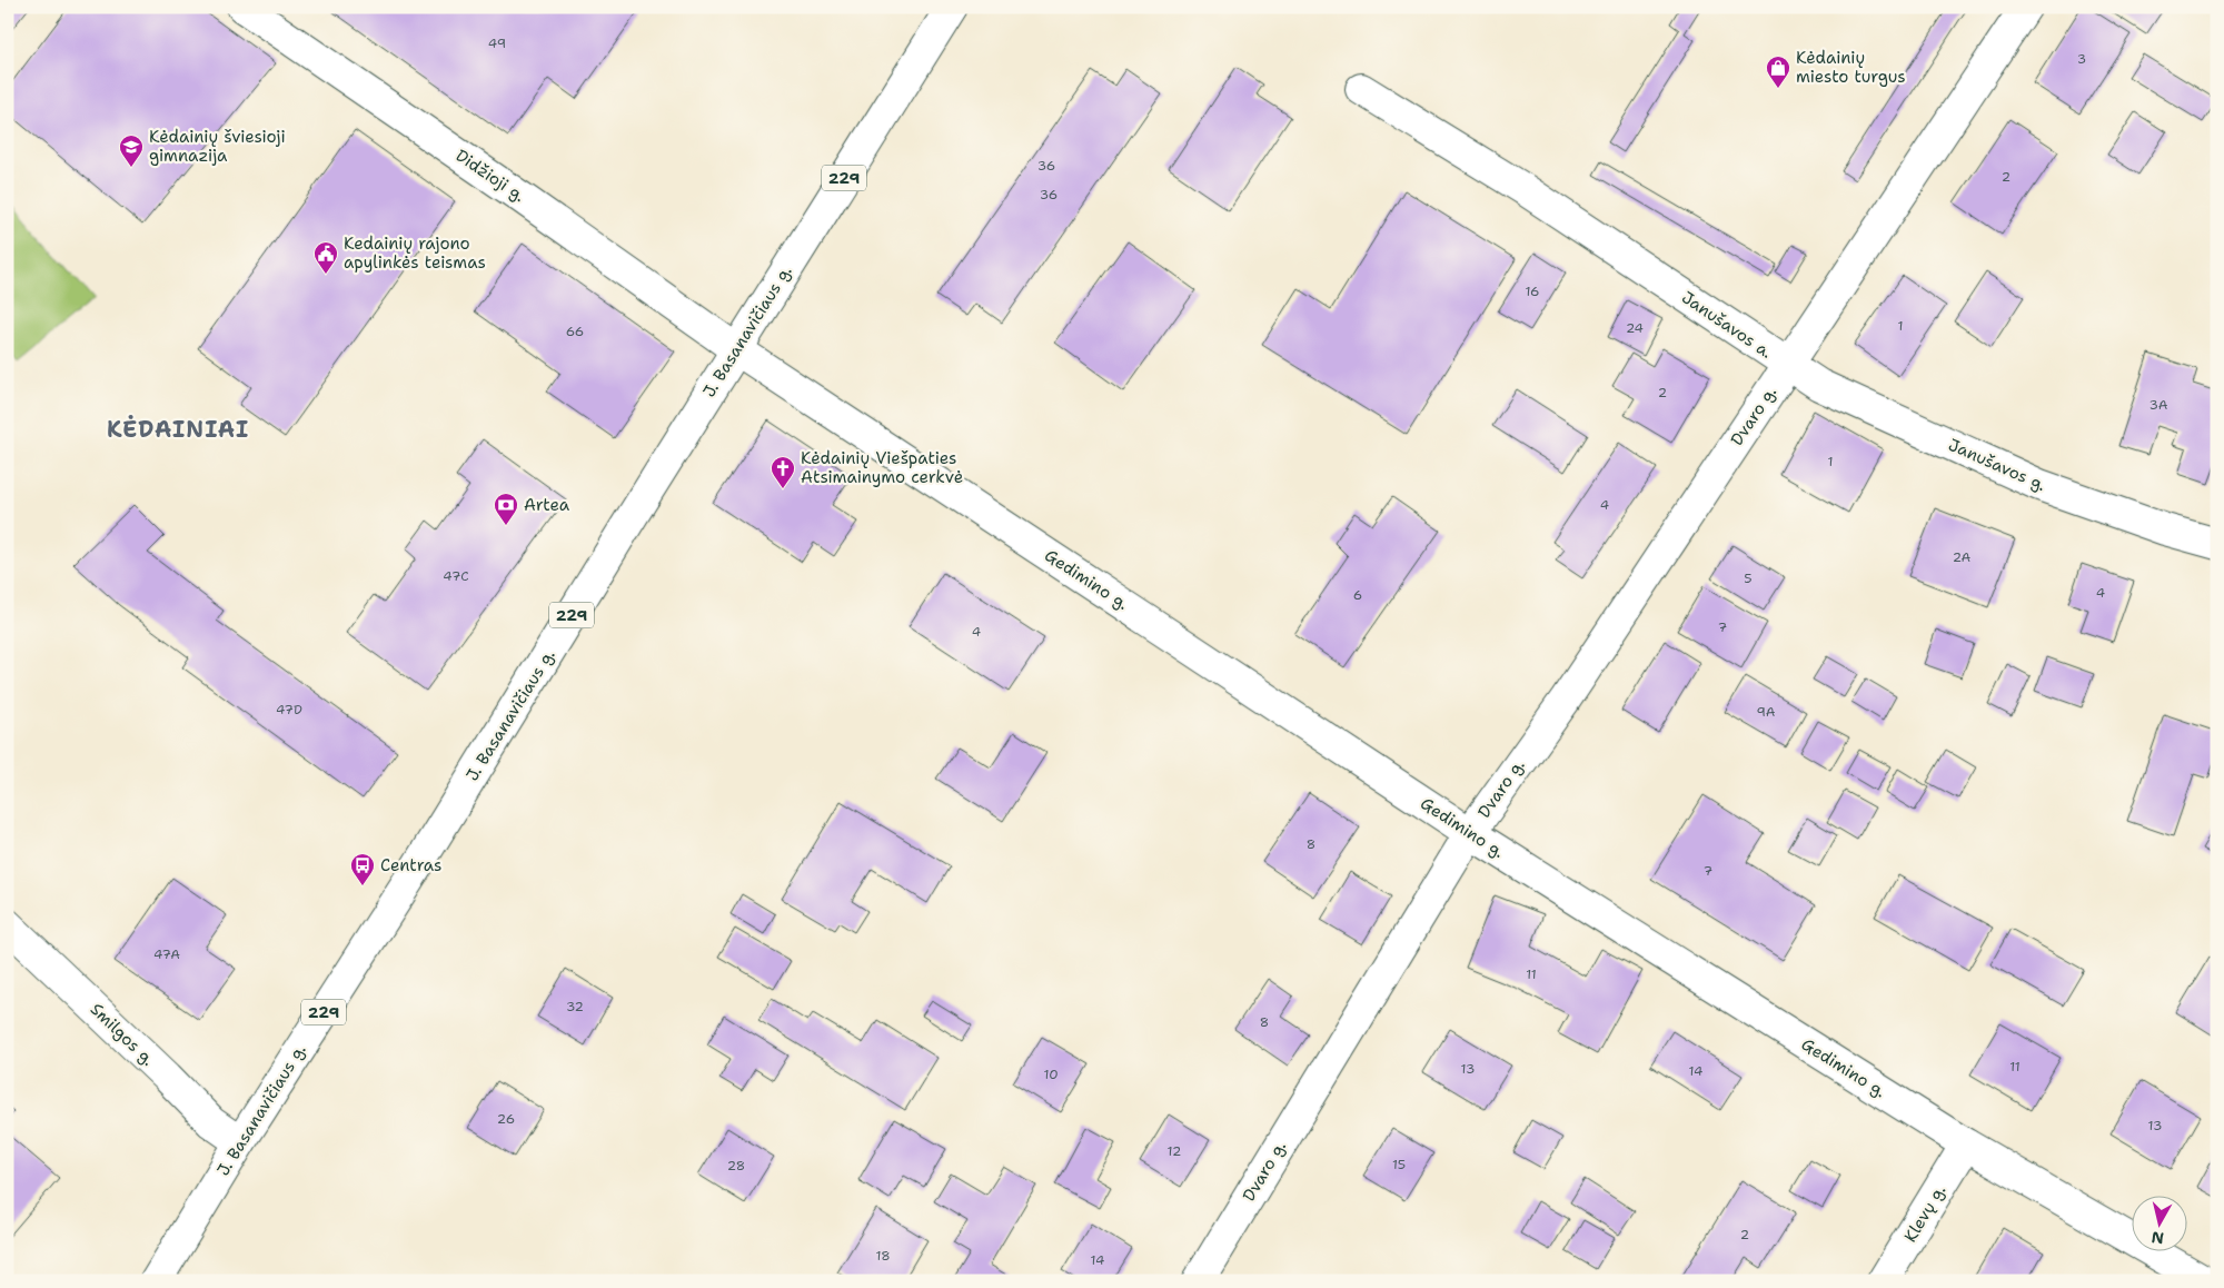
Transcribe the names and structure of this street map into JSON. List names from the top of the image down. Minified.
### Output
{"streets":{"street":["Didžioji g.","229","Janušavos a.","J. Basanavičiaus g.","Dvaro g.","Janušavos g.","Gedimino g.","Smilgos g.","Klevų g."]},"crossings":[["Didžioji g.","J. Basanavičiaus g."],["Didžioji g.","Gedimino g."],["Janušavos a.","Dvaro g."],["Janušavos a.","Janušavos g."],["J. Basanavičiaus g.","Gedimino g."],["J. Basanavičiaus g.","Smilgos g."],["Dvaro g.","Janušavos g."],["Dvaro g.","Gedimino g."],["Gedimino g.","Klevų g."]],"districts":["KĖDAINIAI"],"places":{"shop":["Kėdainių miesto turgus"],"school or university":["Kėdainių šviesioji gimnazija"],"public building":["Kedainių rajono apylinkės teismas"],"church":["Kėdainių Viešpaties Atsimainymo cerkvė"],"bank":["Artea"],"bus stop":["Centras"]},"house_numbers":["49","3","36","2","36","16","1","24","66","2","3A","1","4","2A","47C","5","4","6","7","4","47D","9A","8","7","47A","11","32","8","11","13","14","10","26","13","12","15","28","2","18","14"],"north":"bottom"}
